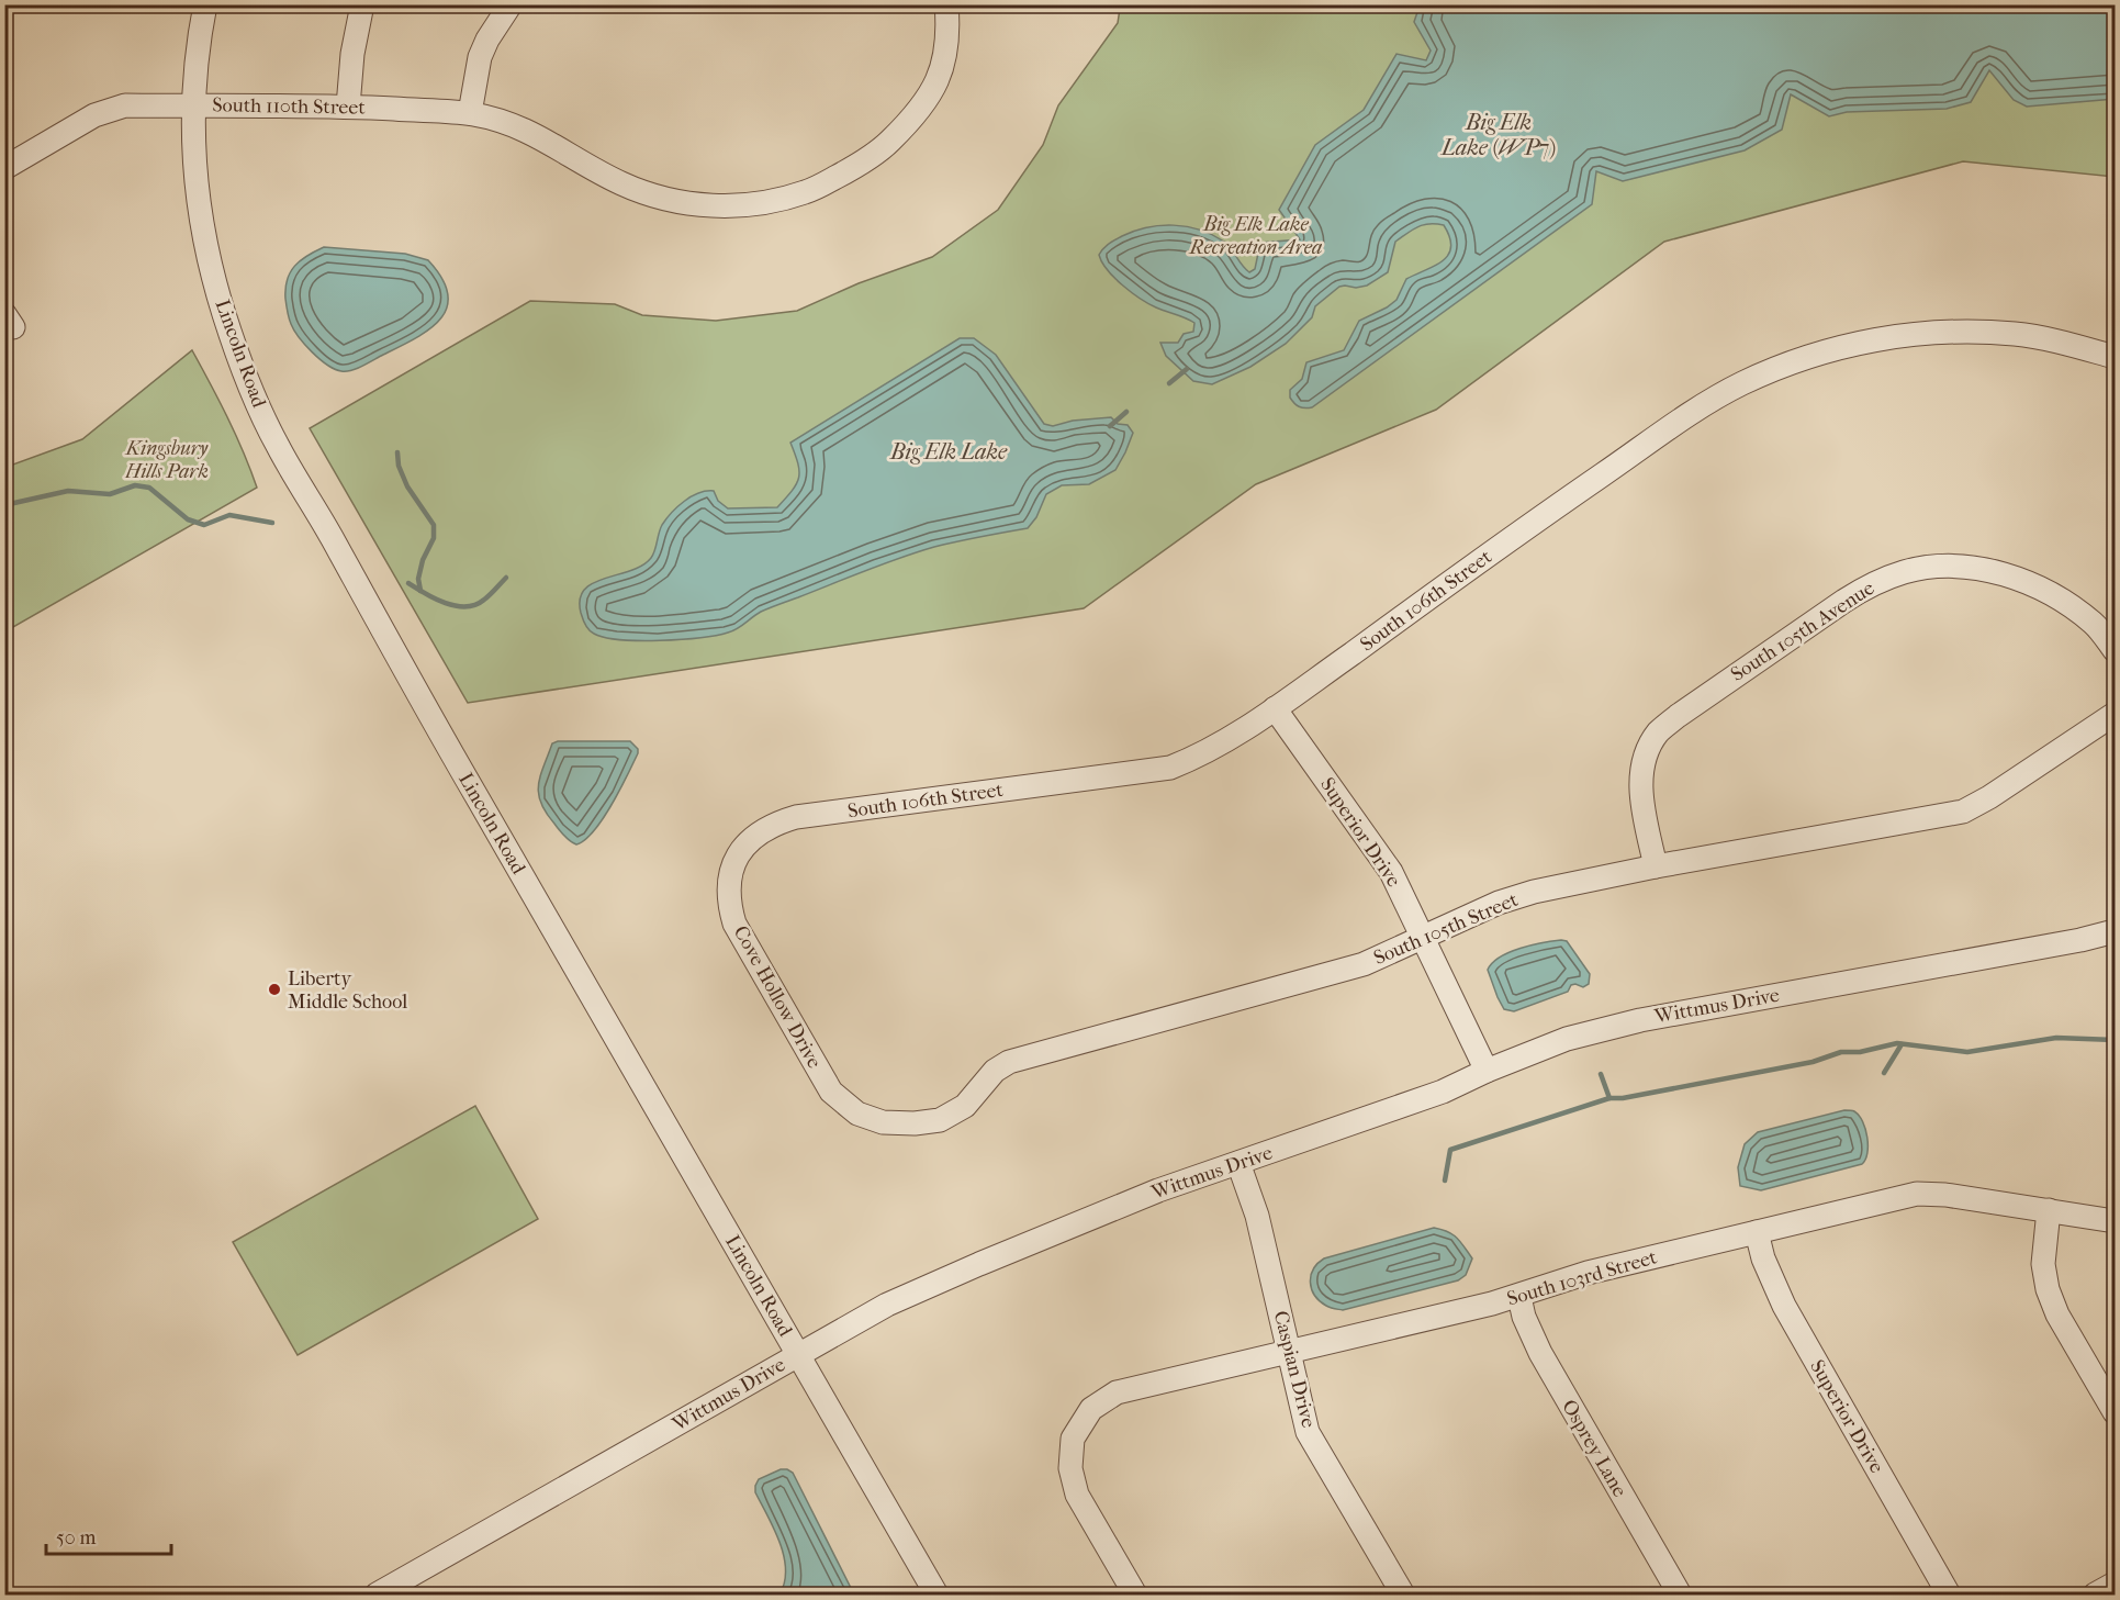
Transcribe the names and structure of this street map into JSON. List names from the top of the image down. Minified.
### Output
{"streets":{"street":["South 110th Street","Lincoln Road","South 106th Street","South 105th Avenue","Superior Drive","South 105th Street","Cove Hollow Drive","Wittmus Drive","South 103rd Street","Caspian Drive","Osprey Lane"]},"crossings":[["South 110th Street","Lincoln Road"],["Lincoln Road","Wittmus Drive"],["South 106th Street","Superior Drive"],["South 106th Street","Cove Hollow Drive"],["South 105th Avenue","South 105th Street"],["Superior Drive","South 105th Street"],["Superior Drive","Wittmus Drive"],["Superior Drive","South 103rd Street"],["South 105th Street","Cove Hollow Drive"],["Wittmus Drive","Caspian Drive"],["South 103rd Street","Caspian Drive"],["South 103rd Street","Osprey Lane"]],"water":["Big Elk Lake (WP7)","Big Elk Lake"],"parks":["Big Elk Lake Recreation Area","Kingsbury Hills Park"],"places":["Liberty Middle School"],"scale_bar":"50 m"}
